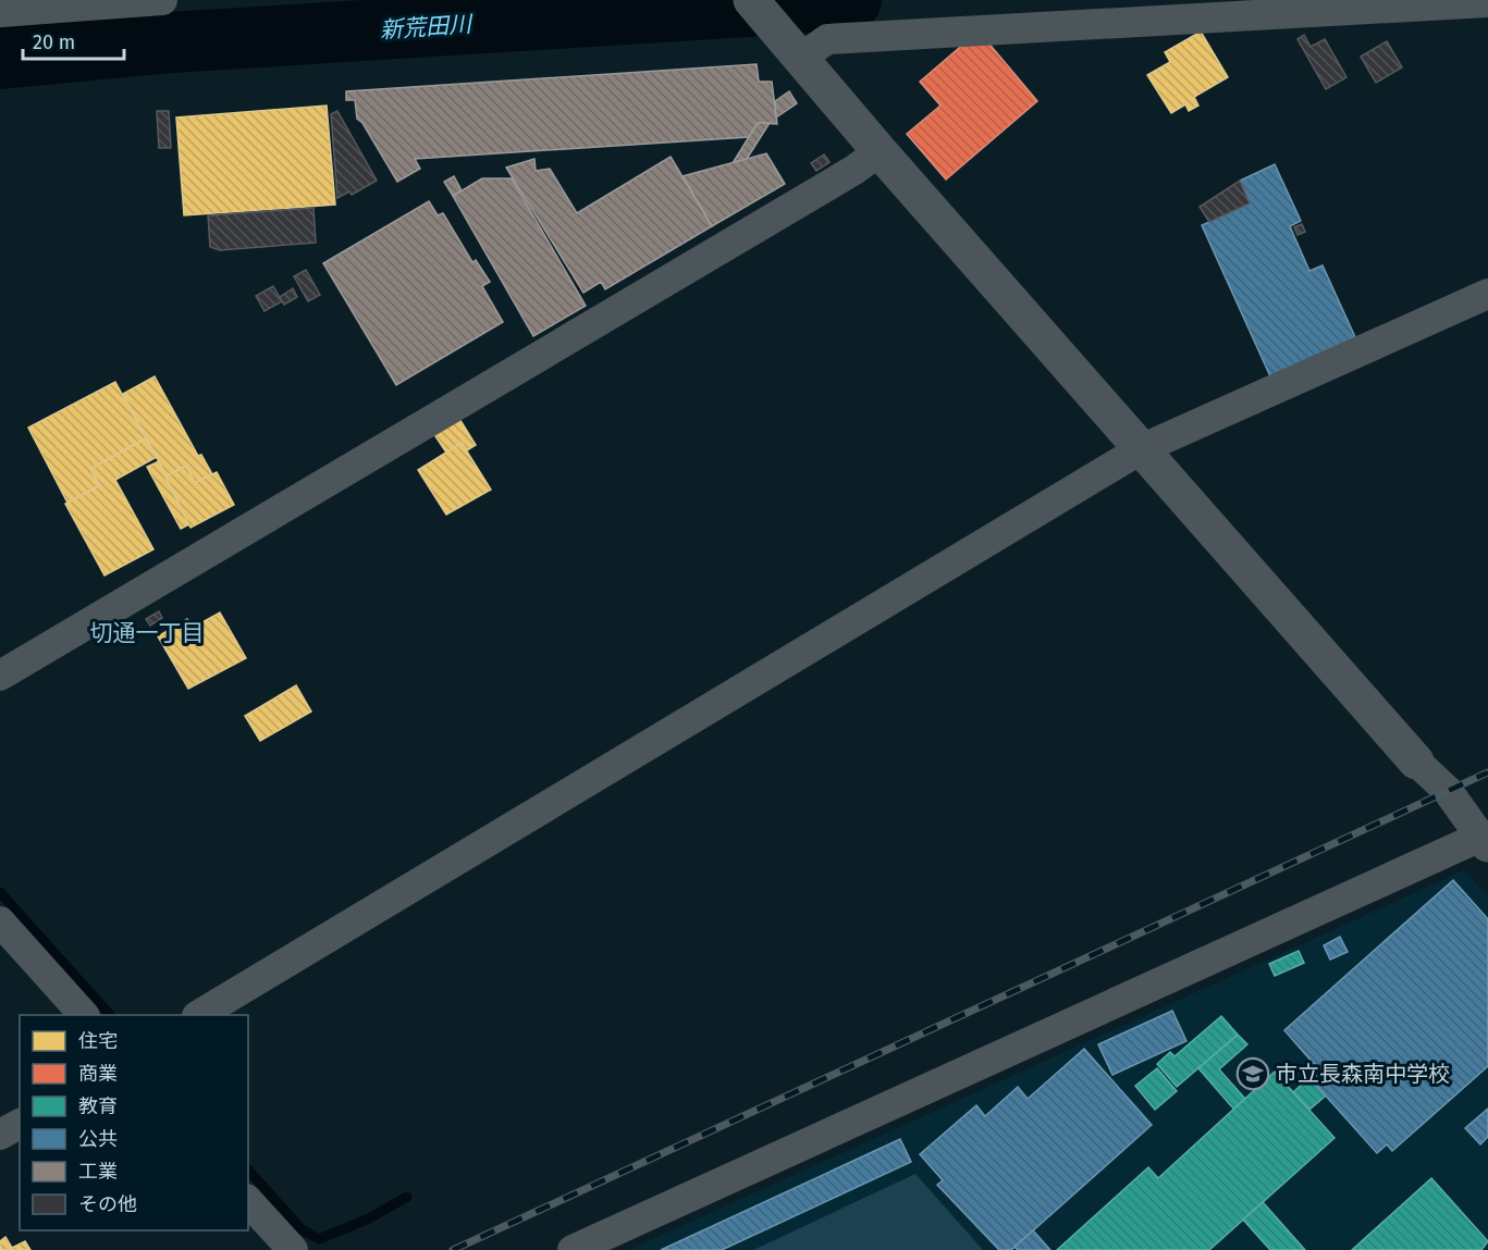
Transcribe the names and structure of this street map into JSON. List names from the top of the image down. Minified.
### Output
{"districts":["切通一丁目"],"water":["新荒田川"],"places":{"school or university":["市立長森南中学校"]},"legend":["住宅","商業","教育","公共","工業","その他"],"scale_bar":"20 m"}
